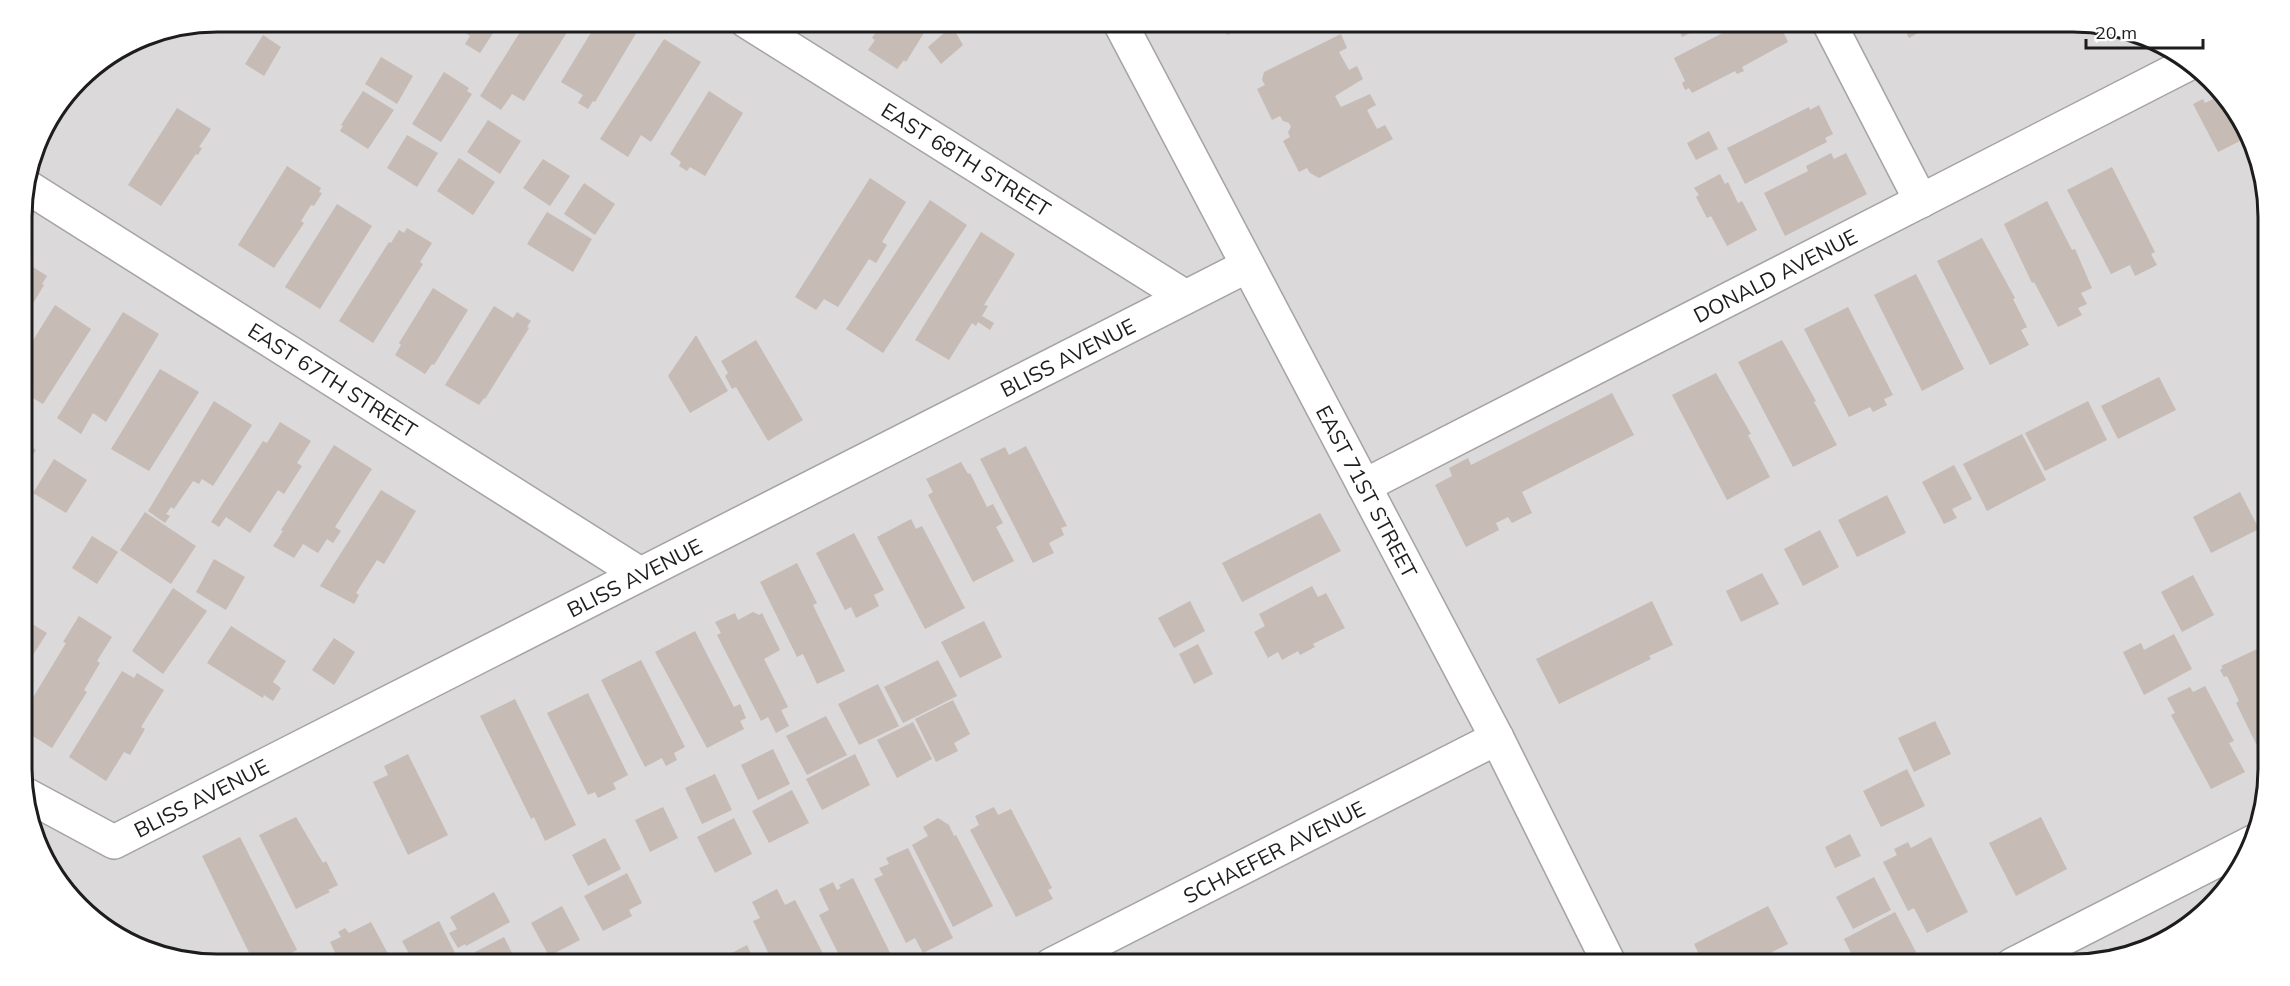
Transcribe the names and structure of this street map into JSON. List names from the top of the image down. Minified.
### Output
{"streets":{"street":["EAST 68TH STREET","DONALD AVENUE","BLISS AVENUE","EAST 67TH STREET","EAST 71ST STREET","SCHAEFER AVENUE"]},"crossings":[["EAST 68TH STREET","BLISS AVENUE"],["DONALD AVENUE","EAST 71ST STREET"],["BLISS AVENUE","EAST 67TH STREET"],["BLISS AVENUE","EAST 71ST STREET"],["EAST 71ST STREET","SCHAEFER AVENUE"]],"scale_bar":"20 m"}
